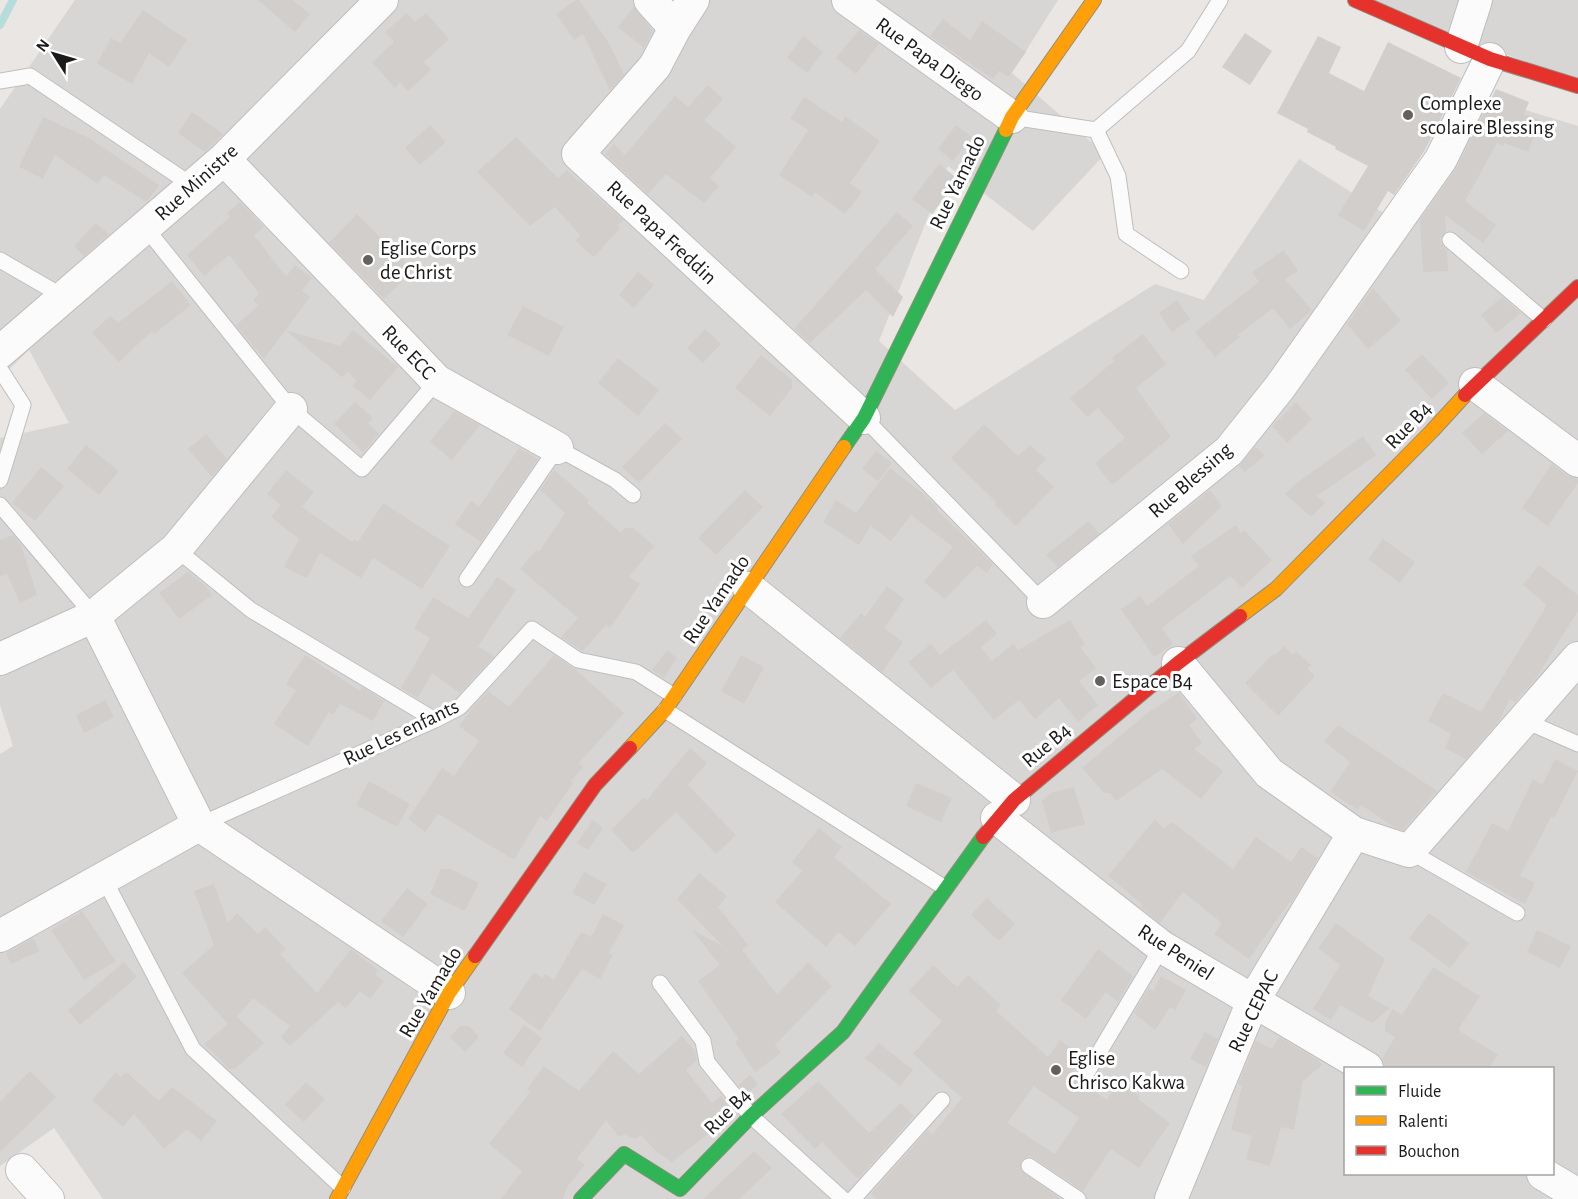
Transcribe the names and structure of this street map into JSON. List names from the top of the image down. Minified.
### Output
{"streets":{"street":["Rue Papa Diego","Rue Ministre","Rue Yamado","Rue Papa Freddin","Rue ECC","Rue B4","Rue Blessing","Rue Les enfants","Rue Peniel","Rue CEPAC"]},"crossings":[["Rue Papa Diego","Rue Yamado"],["Rue Ministre","Rue ECC"],["Rue Yamado","Rue Papa Freddin"],["Rue Yamado","Rue Blessing"],["Rue Yamado","Rue Les enfants"],["Rue Yamado","Rue Peniel"],["Rue Papa Freddin","Rue Blessing"],["Rue B4","Rue Peniel"],["Rue Peniel","Rue CEPAC"]],"places":["Complexe scolaire Blessing","Eglise Corps de Christ","Espace B4","Eglise Chrisco Kakwa"],"legend":["Fluide","Ralenti","Bouchon"],"north":"top left"}
